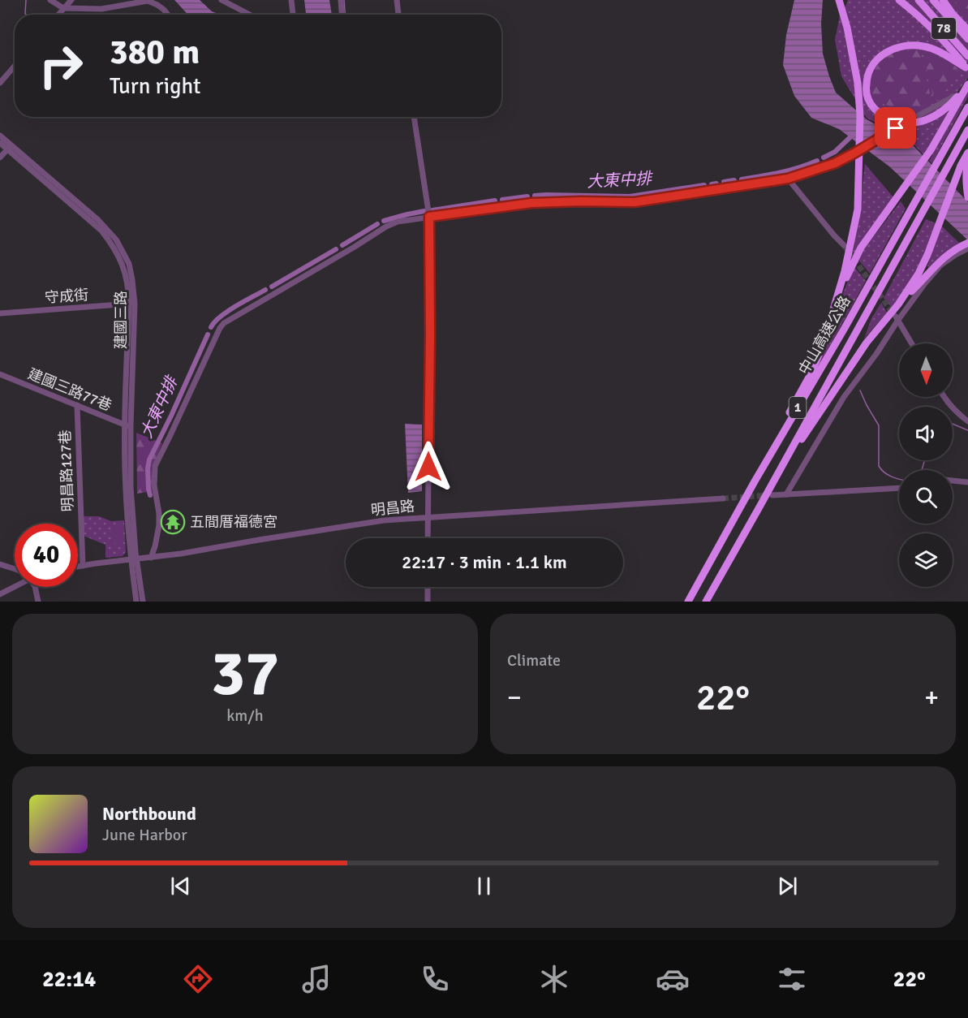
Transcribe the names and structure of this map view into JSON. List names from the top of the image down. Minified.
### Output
{"streets":{"highway":["78","中山高速公路","1"],"street":["守成街","建國三路","建國三路77巷","明昌路127巷","明昌路"]},"crossings":[["守成街","建國三路"],["建國三路","建國三路77巷"],["建國三路","明昌路"],["建國三路77巷","明昌路127巷"],["明昌路127巷","明昌路"]],"water":["大東中排"],"places":{"temple":["五間厝福德宮"]},"north":"bottom","page":{"turn":["380 m","Turn right"],"limit":"40","trip":"22:17 · 3 min · 1.1 km","tile":[["37","km/h"],"Climate"],"heat":["−","22°","+"],"song":["Northbound","June Harbor"],"tabs":["22:14","22°"]}}
